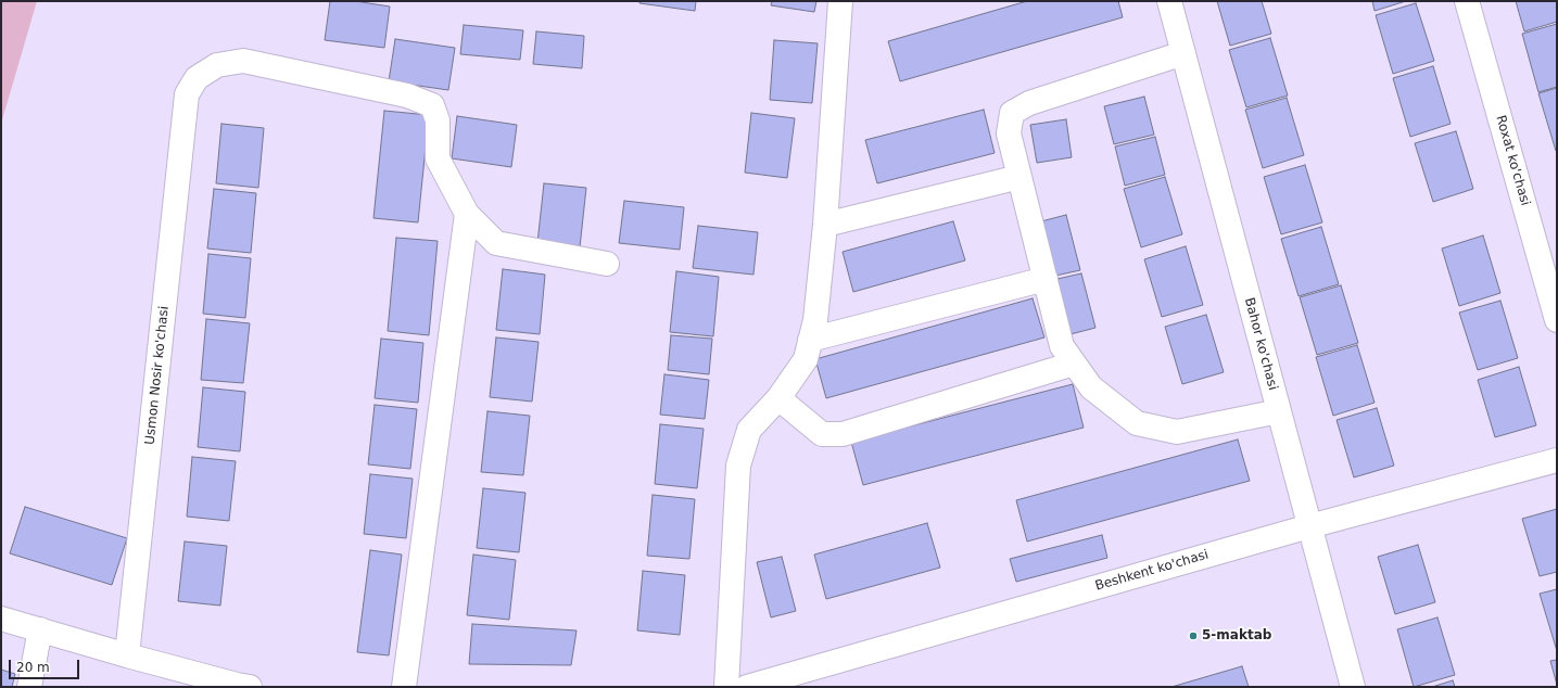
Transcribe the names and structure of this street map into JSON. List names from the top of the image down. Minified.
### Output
{"streets":{"street":["Roxat ko'chasi","Bahor ko'chasi","Usmon Nosir ko'chasi","Beshkent ko'chasi"]},"crossings":[["Bahor ko'chasi","Beshkent ko'chasi"]],"places":["5-maktab"],"scale_bar":"20 m"}
